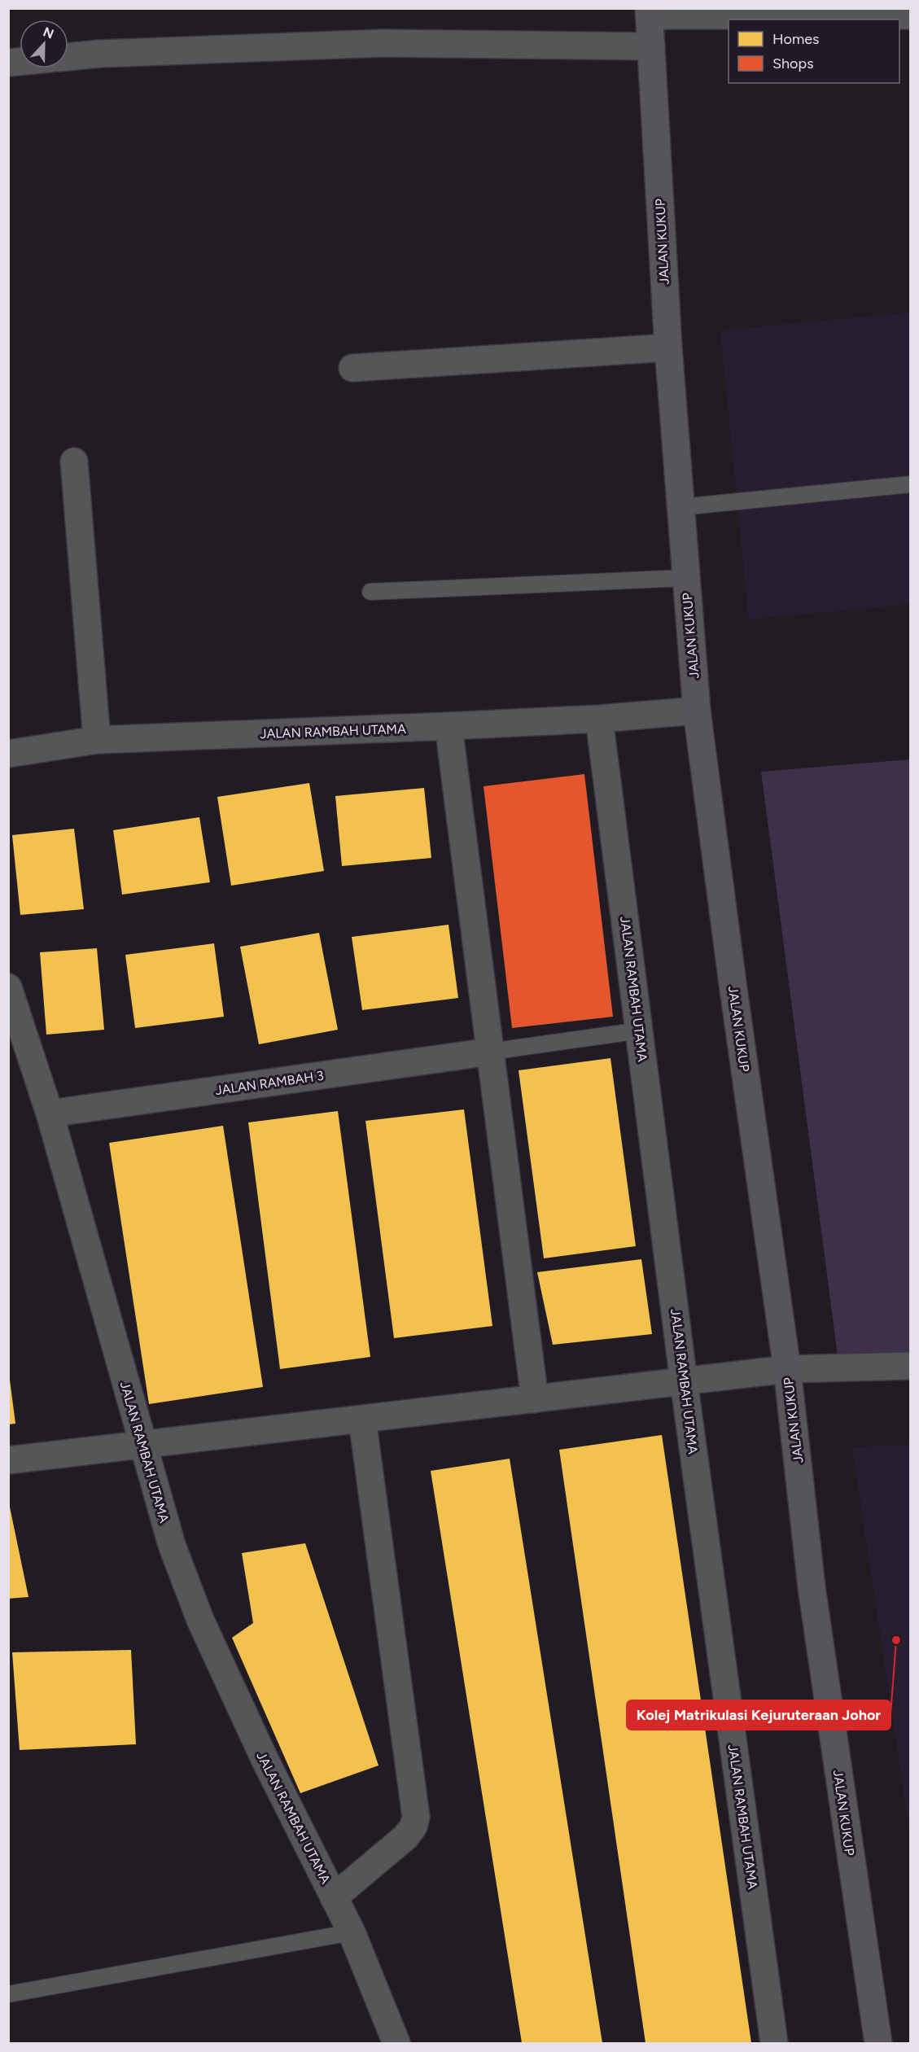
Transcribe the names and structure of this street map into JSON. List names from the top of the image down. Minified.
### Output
{"streets":{"main road":["JALAN KUKUP"],"street":["JALAN RAMBAH UTAMA","JALAN RAMBAH 3"]},"crossings":[["JALAN KUKUP","JALAN RAMBAH UTAMA"],["JALAN RAMBAH UTAMA","JALAN RAMBAH 3"]],"places":["Kolej Matrikulasi Kejuruteraan Johor"],"legend":["Homes","Shops"],"north":"top"}
